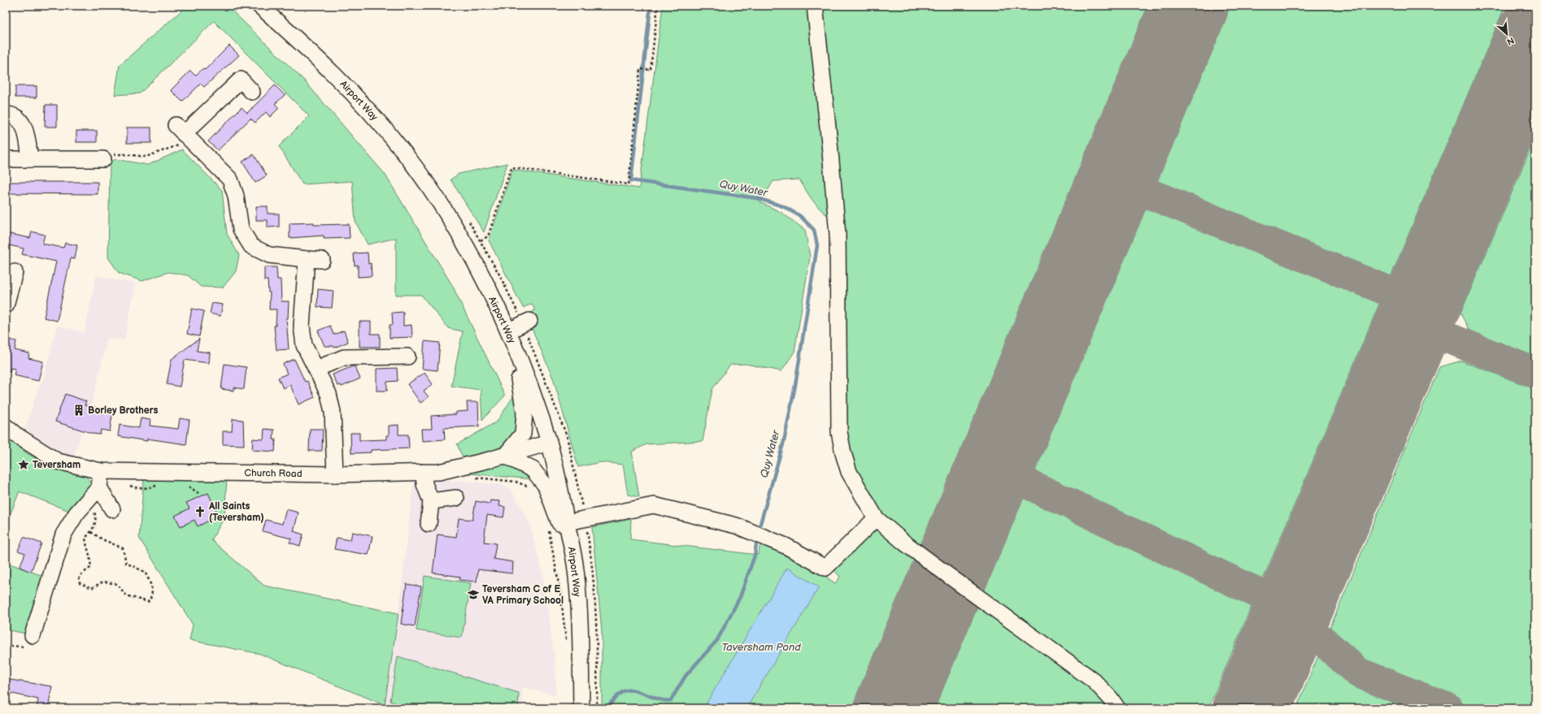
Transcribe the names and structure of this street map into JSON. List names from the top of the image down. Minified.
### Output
{"streets":{"street":["Airport Way","Church Road"]},"crossings":[["Airport Way","Church Road"]],"water":["Quy Water","Taversham Pond"],"places":{"building":["Borley Brothers"],"place":["Teversham"],"church":["All Saints (Teversham)"],"school or university":["Teversham C of E VA Primary School"]},"north":"bottom right"}
